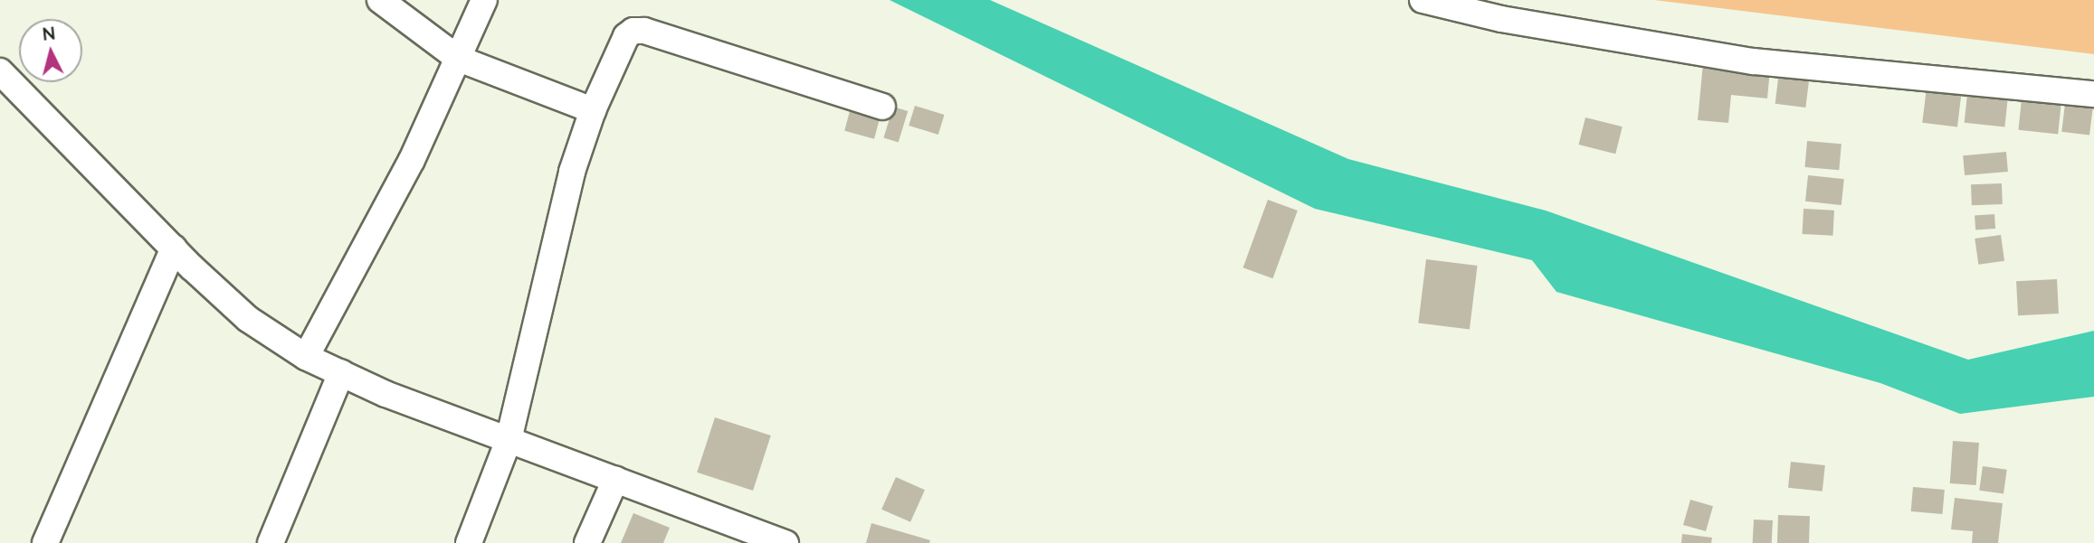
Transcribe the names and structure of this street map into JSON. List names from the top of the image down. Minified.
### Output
{"north":"top"}
